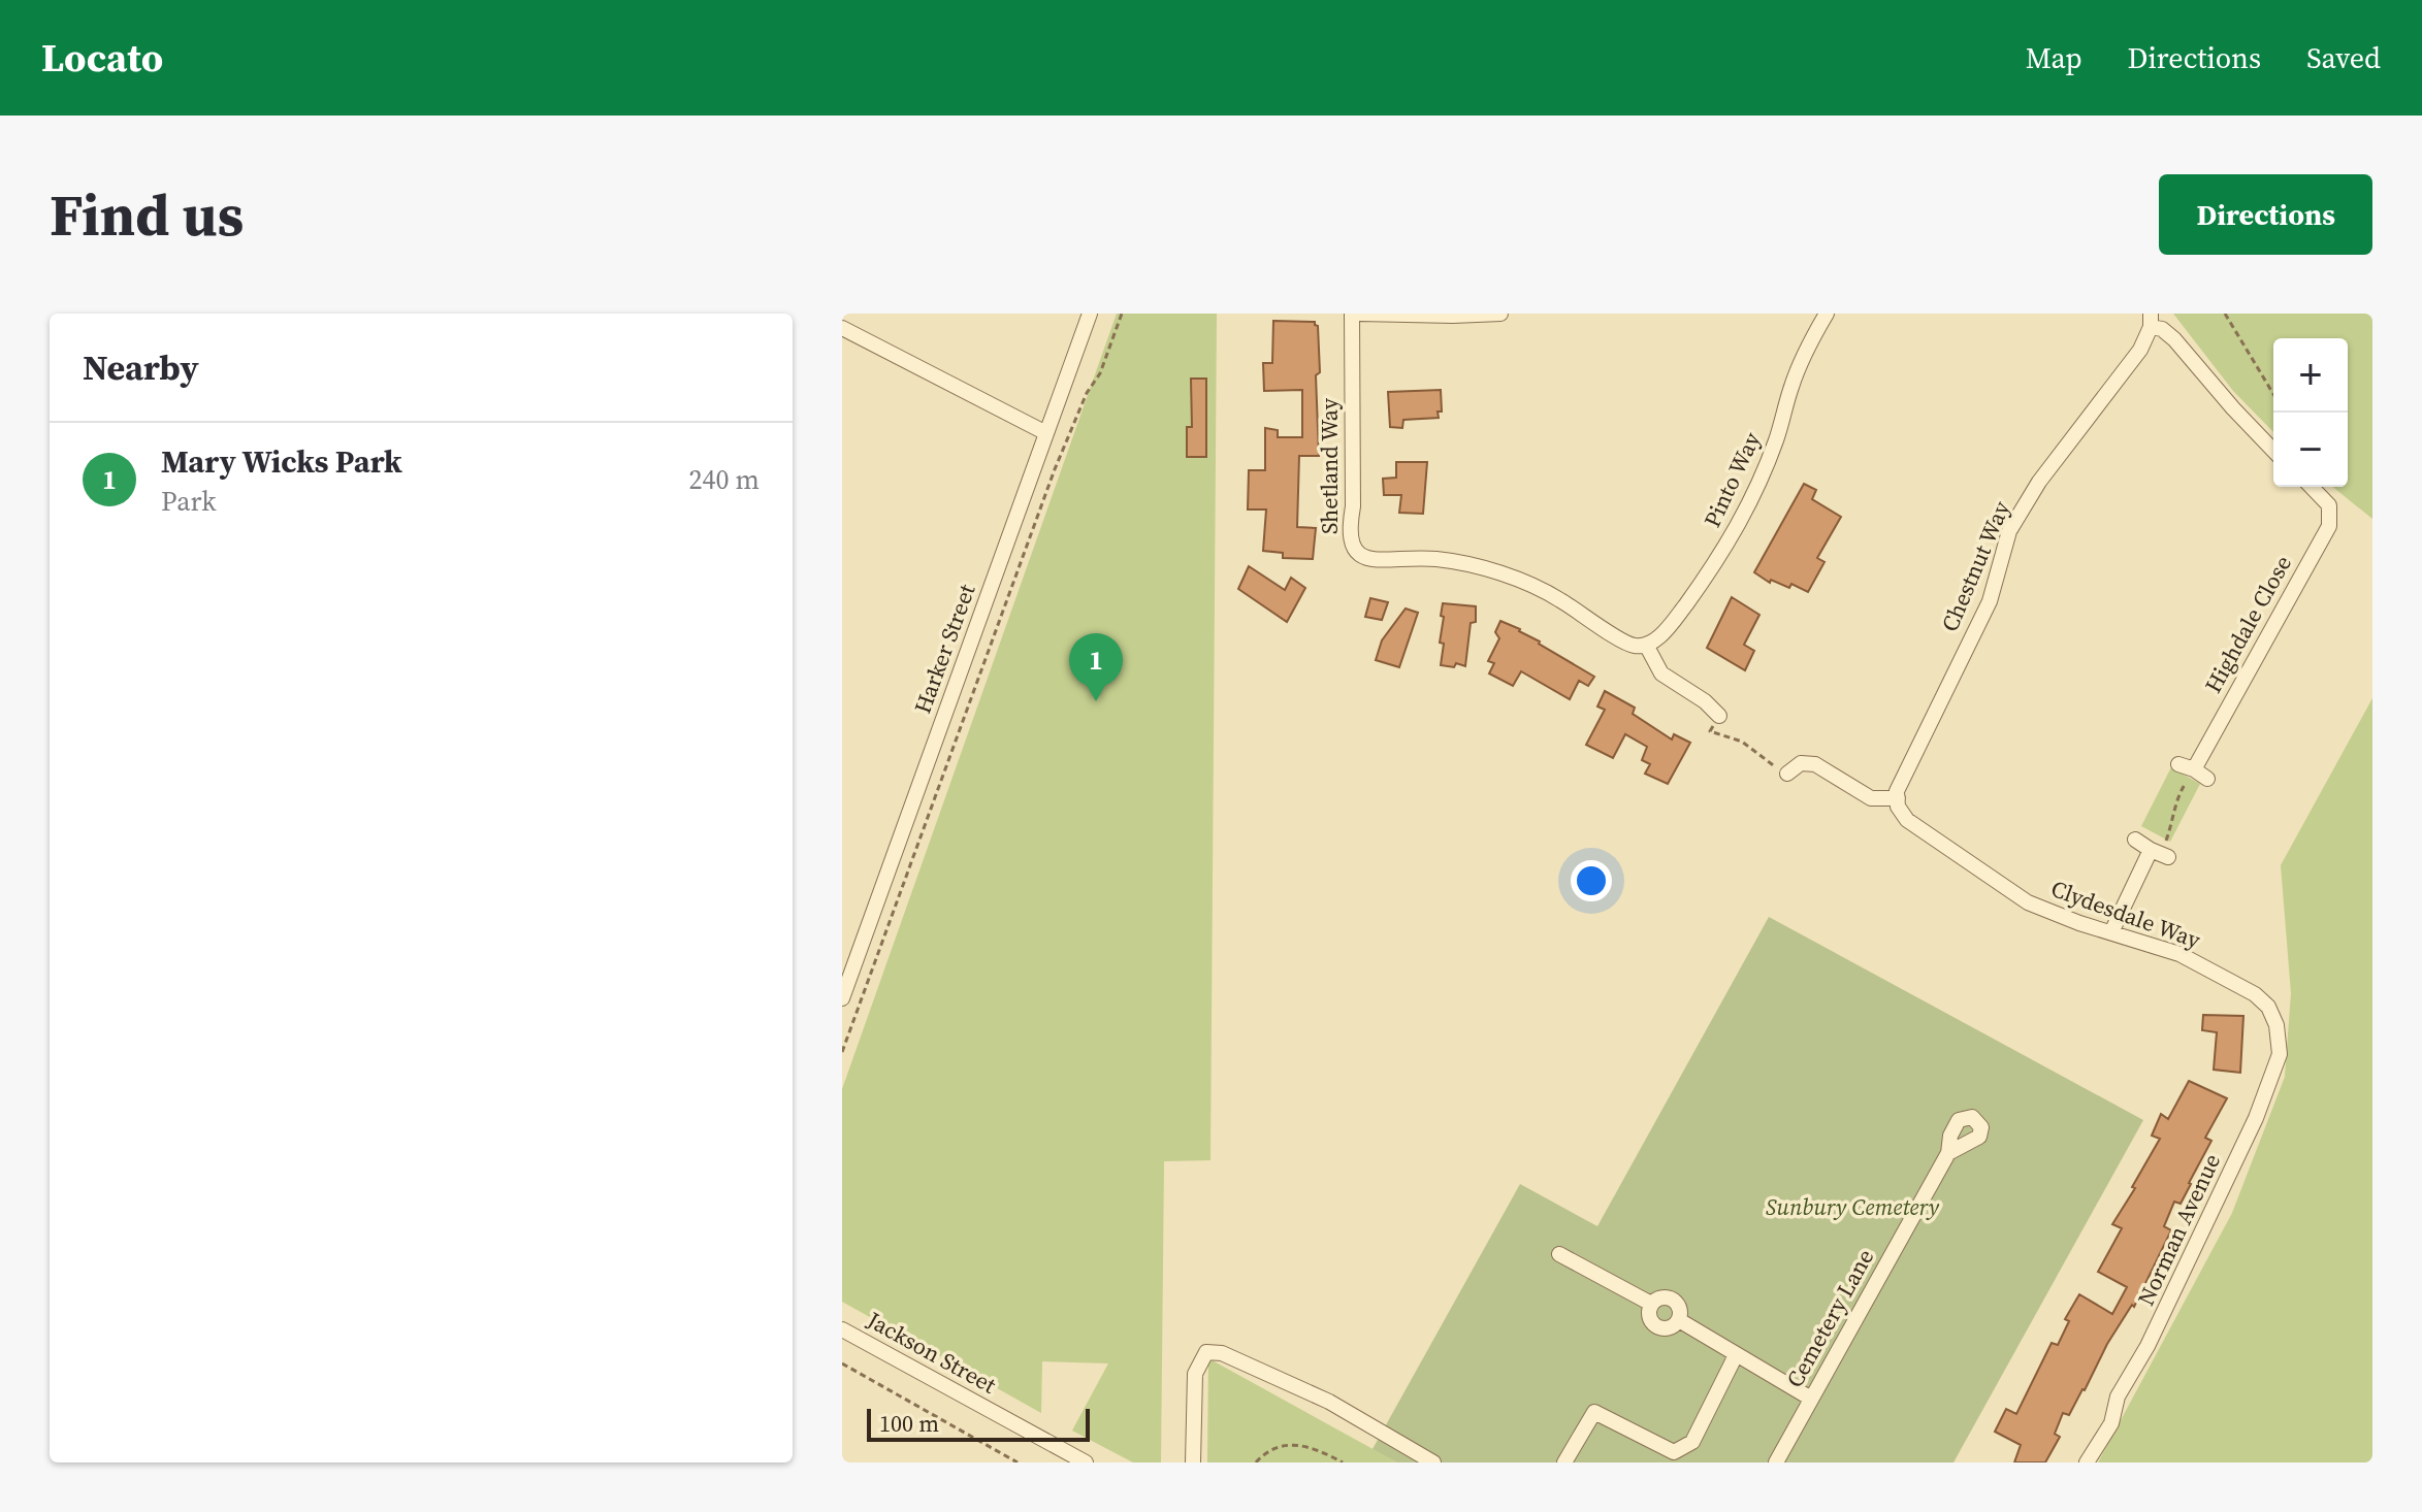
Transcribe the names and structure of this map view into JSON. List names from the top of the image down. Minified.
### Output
{"streets":{"street":["Shetland Way","Pinto Way","Chestnut Way","Highdale Close","Harker Street","Clydesdale Way","Norman Avenue","Cemetery Lane","Jackson Street"]},"crossings":[["Shetland Way","Pinto Way"],["Chestnut Way","Clydesdale Way"],["Clydesdale Way","Norman Avenue"]],"parks":["Sunbury Cemetery"],"scale_bar":"100 m","page":{"header":"Locato","nav":["Map","Directions","Saved"],"buttons":"Directions","title":"Find us","heading":"Nearby","map_buttons":["+","−"],"list":[{"mark":"1","name":"Mary Wicks Park","note":"Park","value":"240 m"}],"pins":"1","scale":"100 m"}}
